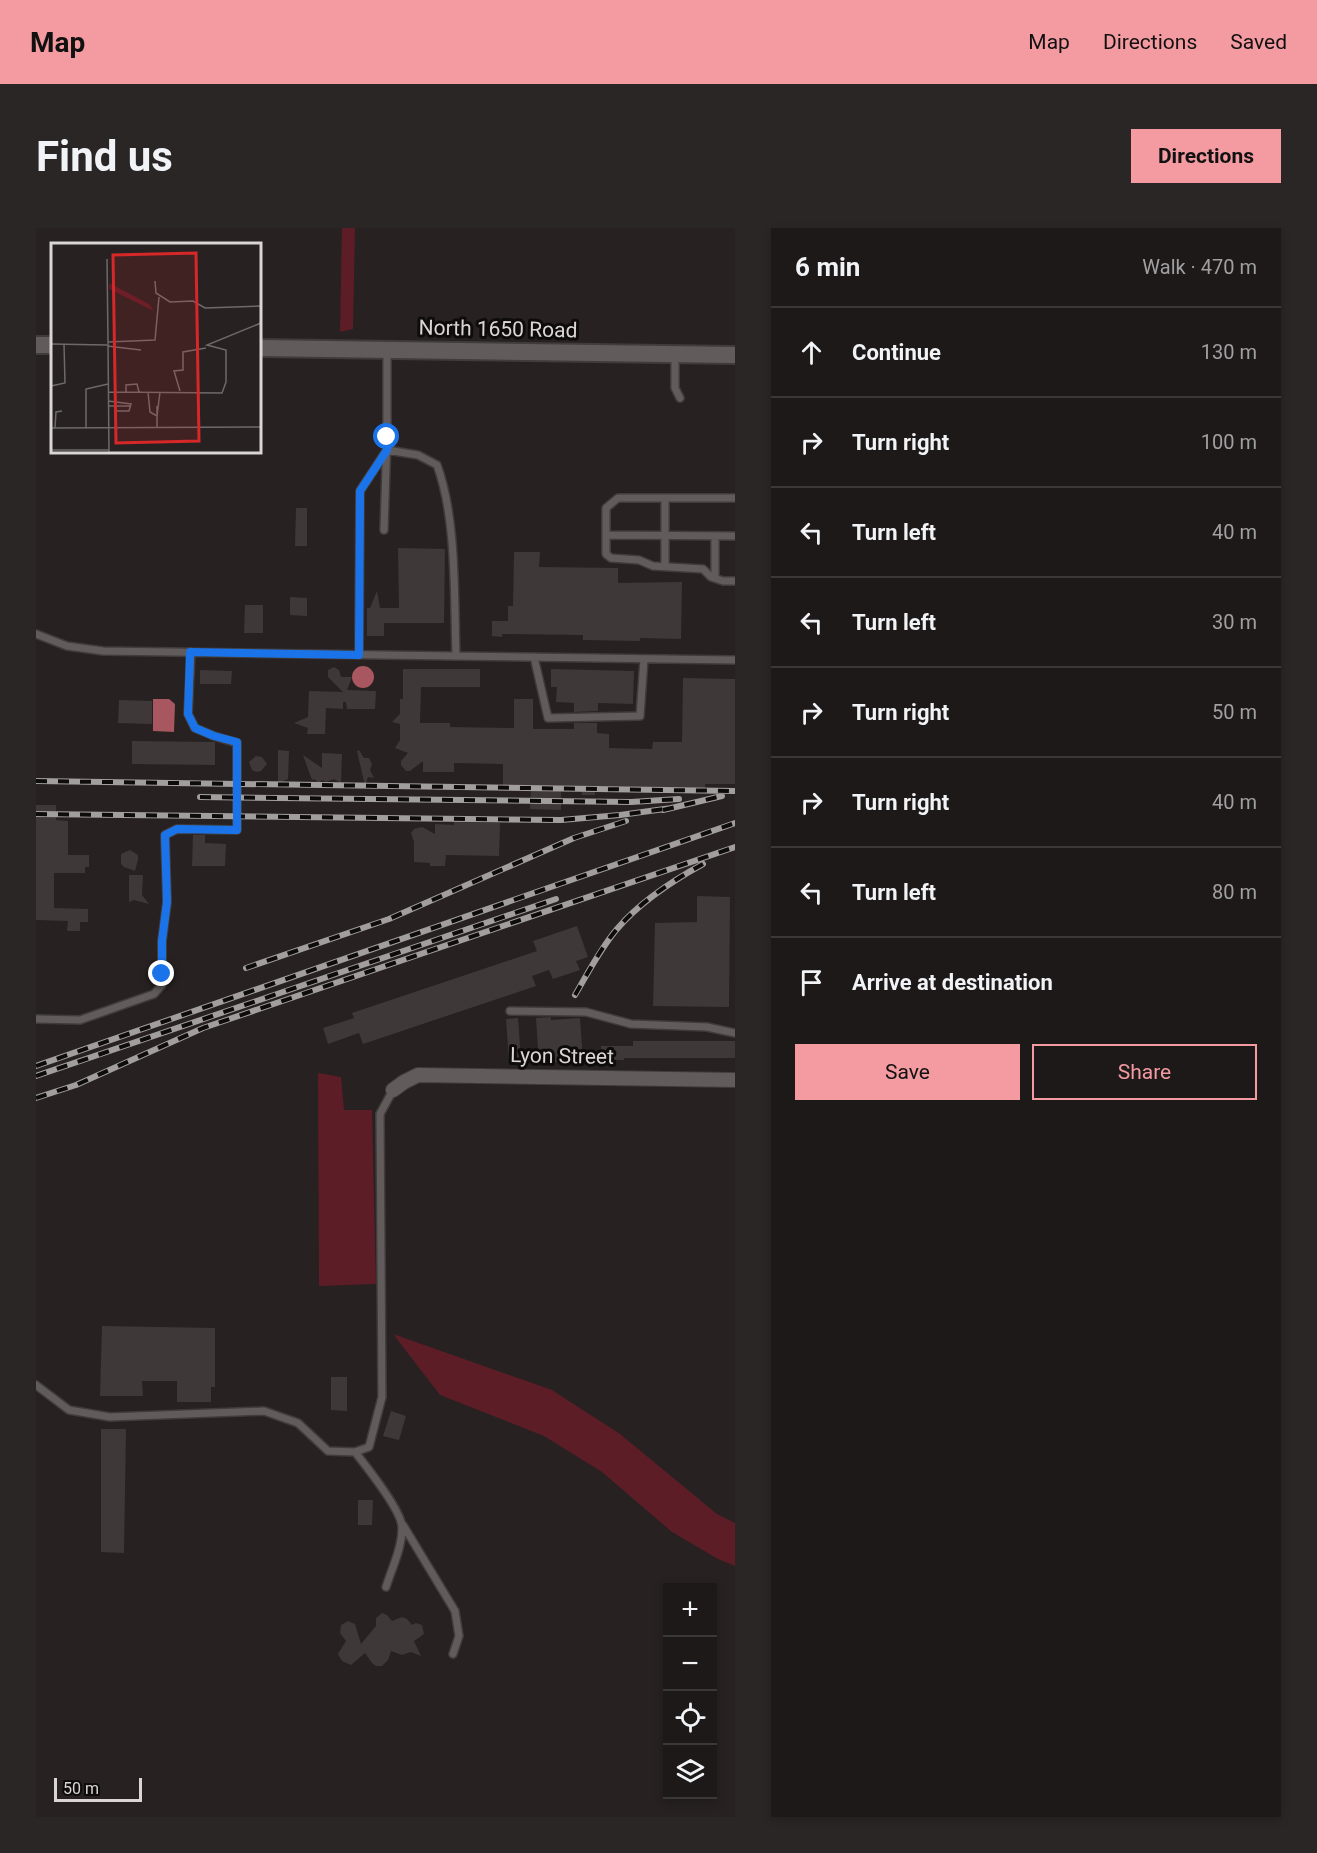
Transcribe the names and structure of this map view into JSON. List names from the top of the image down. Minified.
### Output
{"streets":{"street":["North 1650 Road","Lyon Street"]},"scale_bar":"50 m","page":{"header":"Map","nav":["Map","Directions","Saved"],"buttons":["Directions",["Save","Share"]],"title":"Find us","heading":["6 min","Walk · 470 m"],"list":[["Continue","130 m"],["Turn right","100 m"],["Turn left","40 m"],["Turn left","30 m"],["Turn right","50 m"],["Turn right","40 m"],["Turn left","80 m"],"Arrive at destination"],"map_buttons":["+","−"],"scale":"50 m"}}
